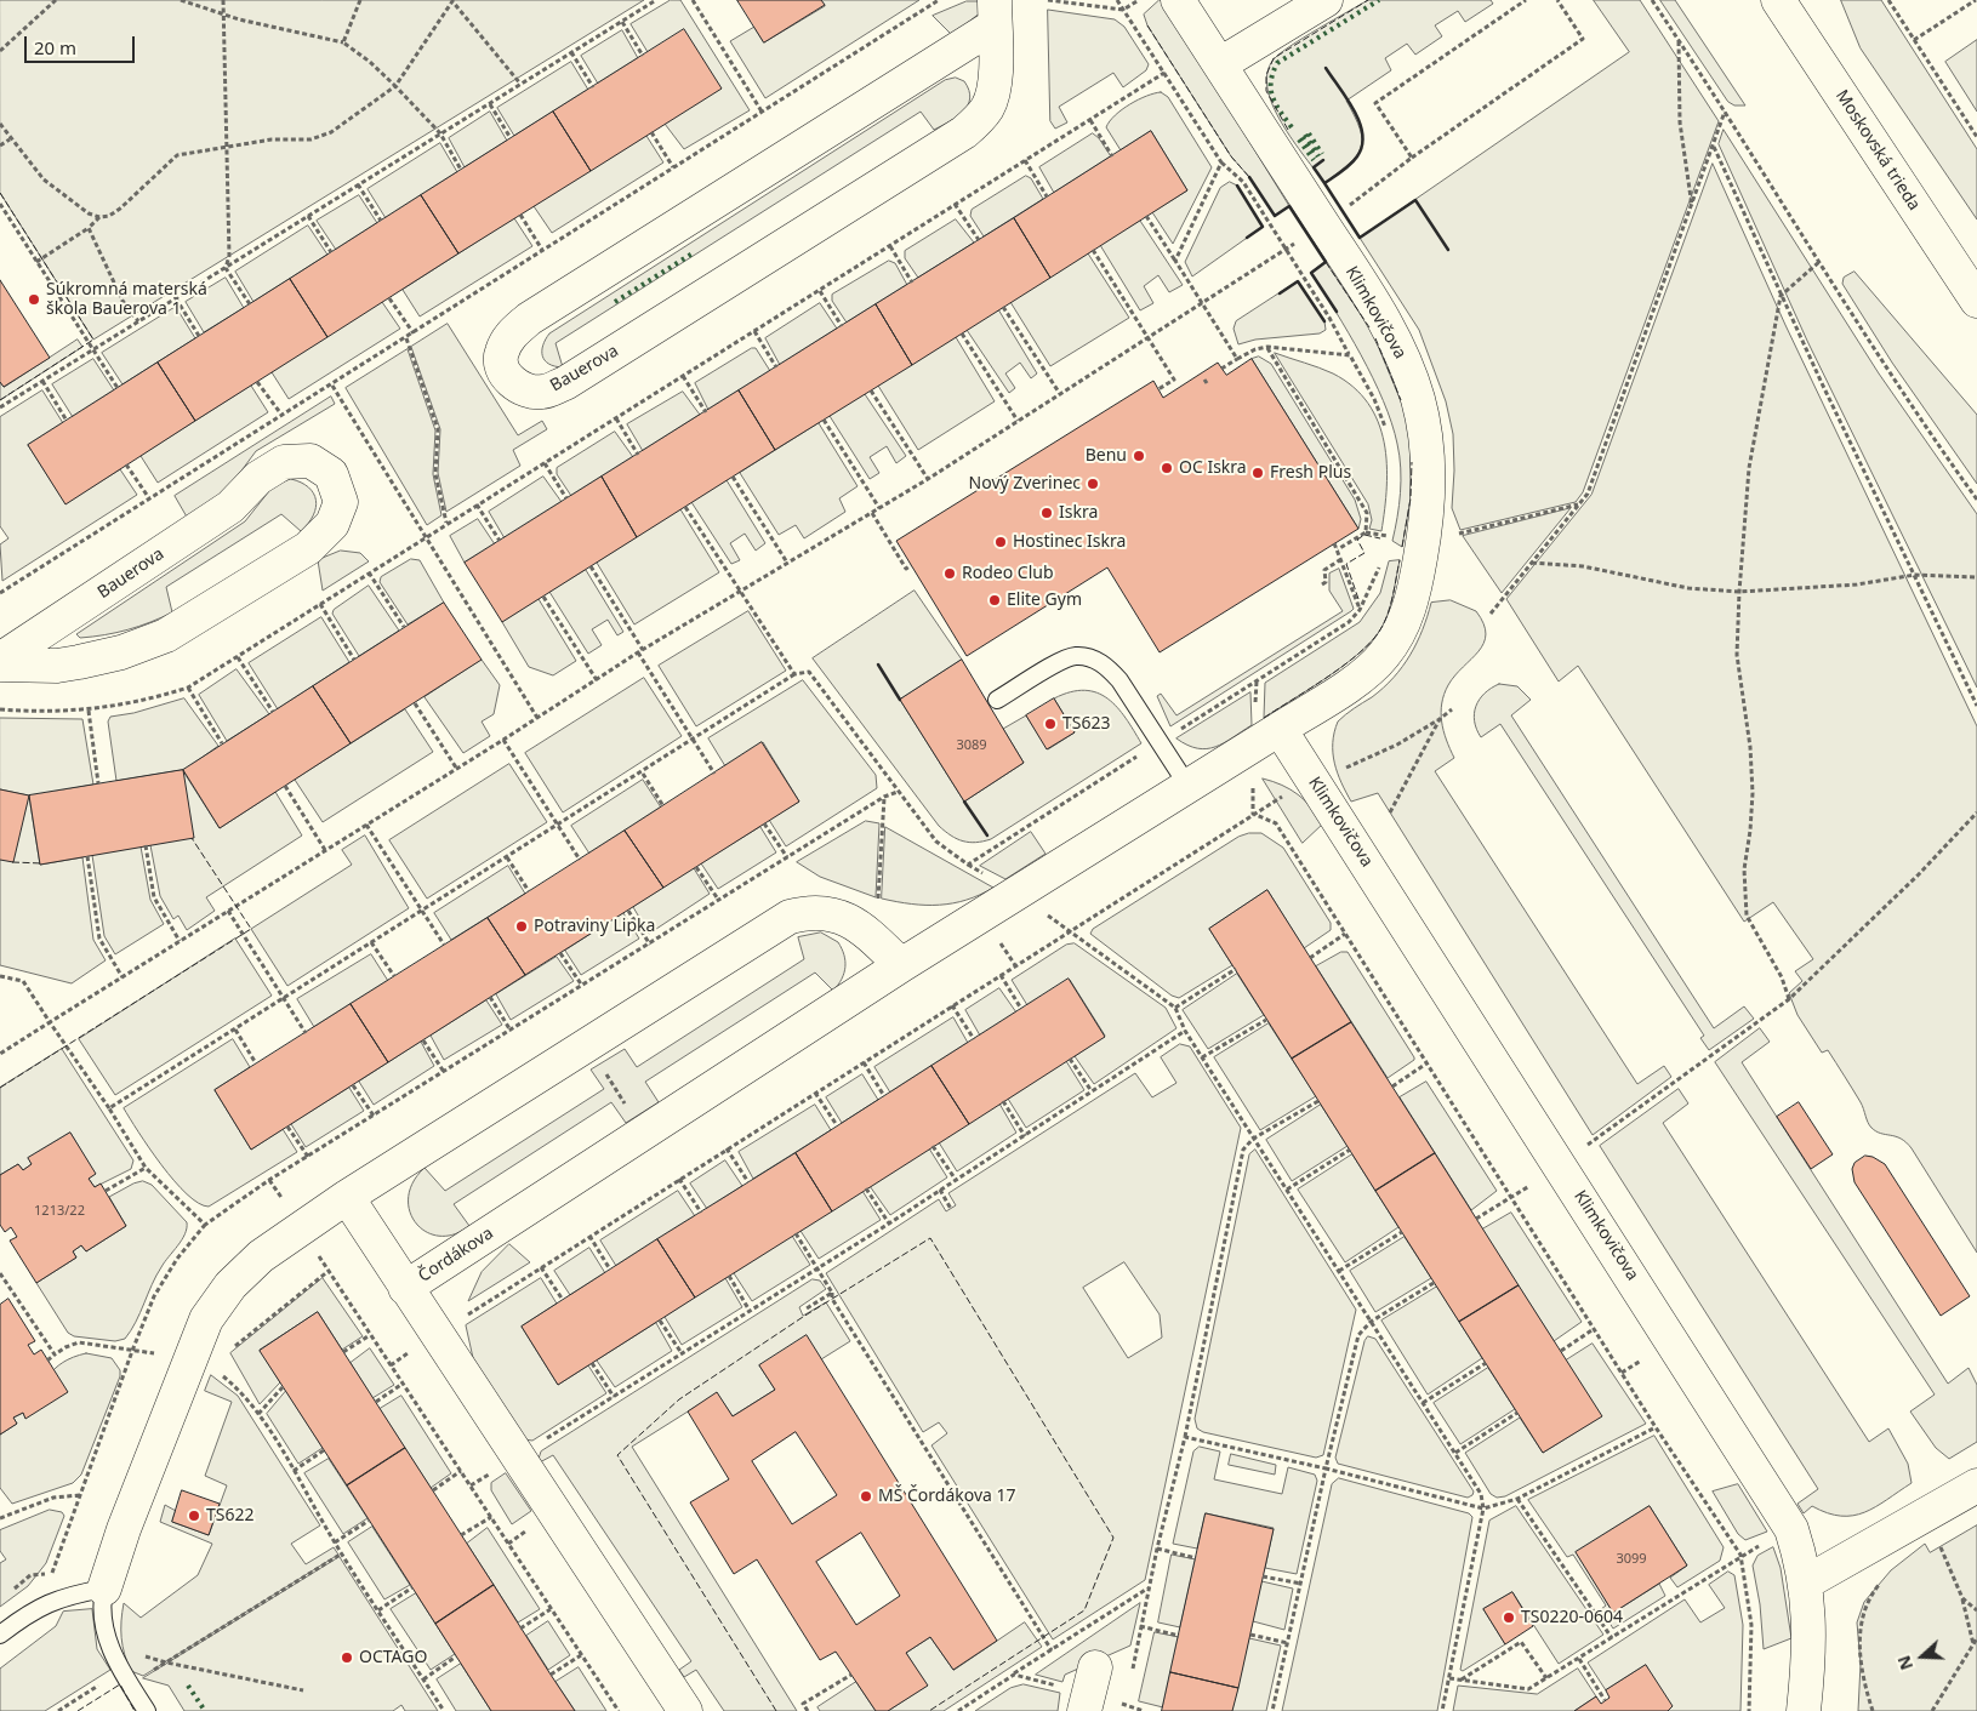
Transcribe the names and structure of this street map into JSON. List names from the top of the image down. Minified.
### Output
{"streets":{"street":["Moskovská trieda","Klimkovičova","Bauerova","Čordákova"]},"crossings":[["Klimkovičova","Čordákova"]],"places":["Súkromná materská škola Bauerova 1","Benu","OC Iskra","Fresh Plus","Nový Zverinec","Iskra","Hostinec Iskra","Rodeo Club","Elite Gym","TS623","Potraviny Lipka","MŠ Čordákova 17","TS622","TS0220-0604","OCTAGO"],"house_numbers":["3089","1213/22","3099"],"scale_bar":"20 m","north":"left"}
